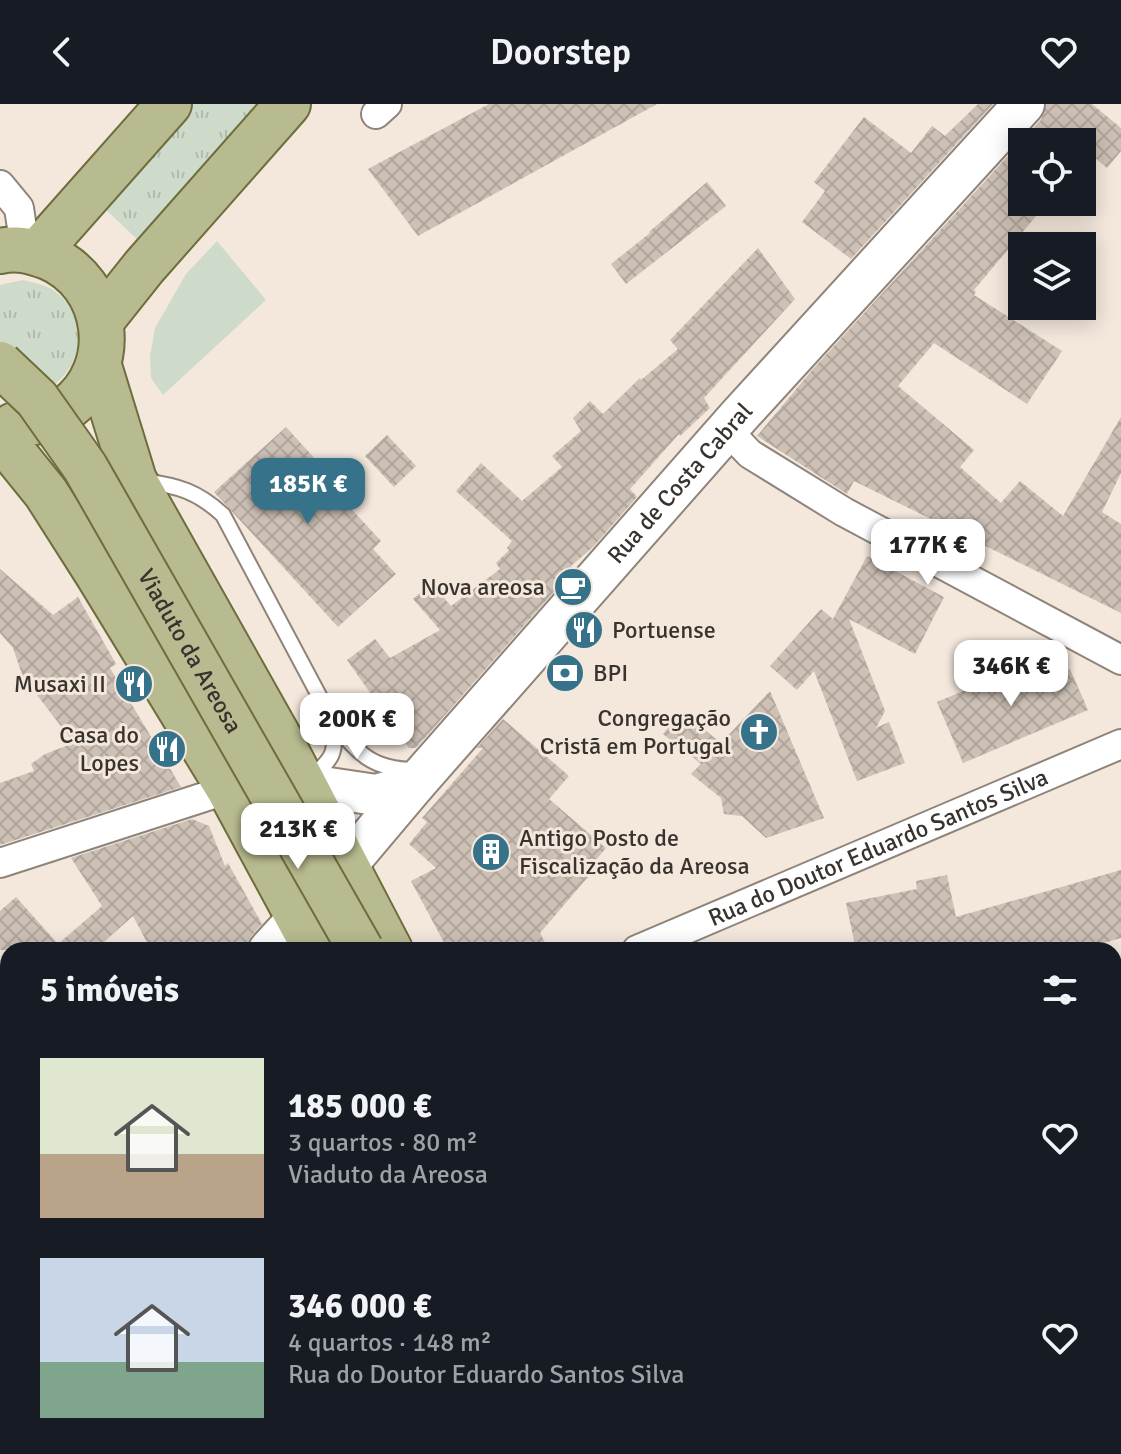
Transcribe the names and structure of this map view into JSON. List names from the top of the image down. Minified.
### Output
{"streets":{"main road":["Rua de Costa Cabral","Viaduto da Areosa"],"street":["Rua do Doutor Eduardo Santos Silva"]},"places":{"cafe":["Nova areosa"],"restaurant":["Portuense","Musaxi II","Casa do Lopes"],"bank":["BPI"],"church":["Congregação Cristã em Portugal"],"building":["Antigo Posto de Fiscalização da Areosa"]},"page":{"header":"Doorstep","price":["185K €","177K €","346K €","200K €","213K €"],"heading":"5 imóveis","list":[{"name":"185 000 €","note":"3 quartos · 80 m² · Viaduto da Areosa"},{"name":"346 000 €","note":"4 quartos · 148 m² · Rua do Doutor Eduardo Santos Silva"}]}}
